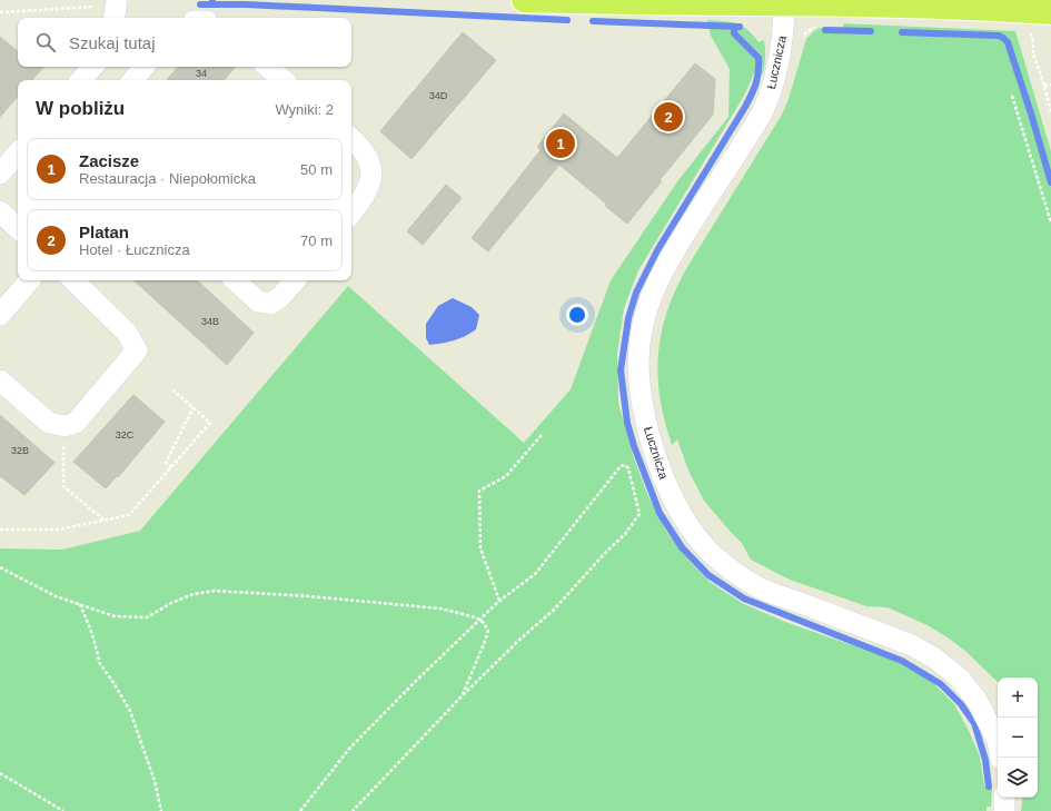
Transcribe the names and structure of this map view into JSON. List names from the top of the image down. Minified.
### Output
{"streets":{"street":["Łucznicza"]},"house_numbers":["34","34D","34B","32C","32B"],"page":{"search":"Szukaj tutaj","heading":["W pobliżu","Wyniki: 2"],"pins":["2","1"],"list":[{"mark":"1","name":"Zacisze","note":"Restauracja · Niepołomicka","value":"50 m"},{"mark":"2","name":"Platan","note":"Hotel · Łucznicza","value":"70 m"}],"map_buttons":["+","−"]}}
